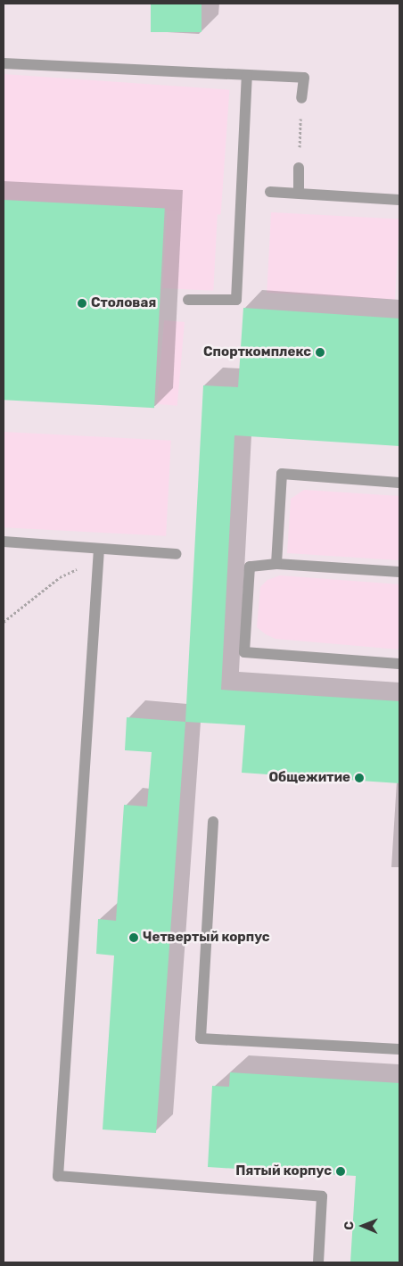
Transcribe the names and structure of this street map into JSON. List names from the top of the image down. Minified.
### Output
{"places":["Столовая","Спорткомплекс","Общежитие","Четвертый корпус","Пятый корпус"],"north":"left"}
